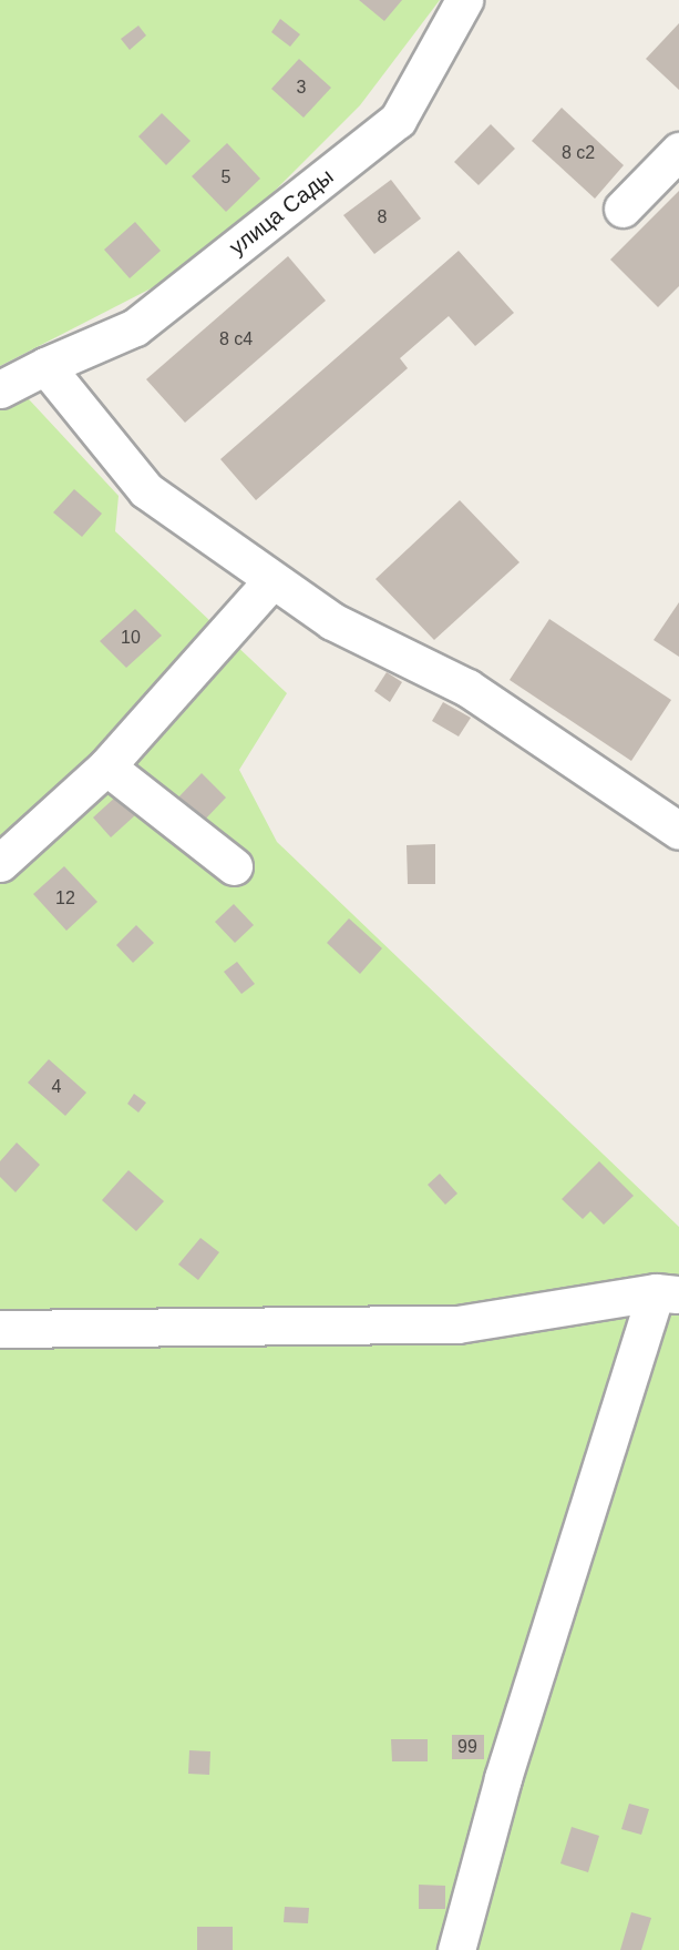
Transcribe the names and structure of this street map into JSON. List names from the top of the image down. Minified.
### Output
{"streets":{"street":["улица Сады"]},"house_numbers":["3","8 с2","5","8","8 с4","10","12","4","99"]}
